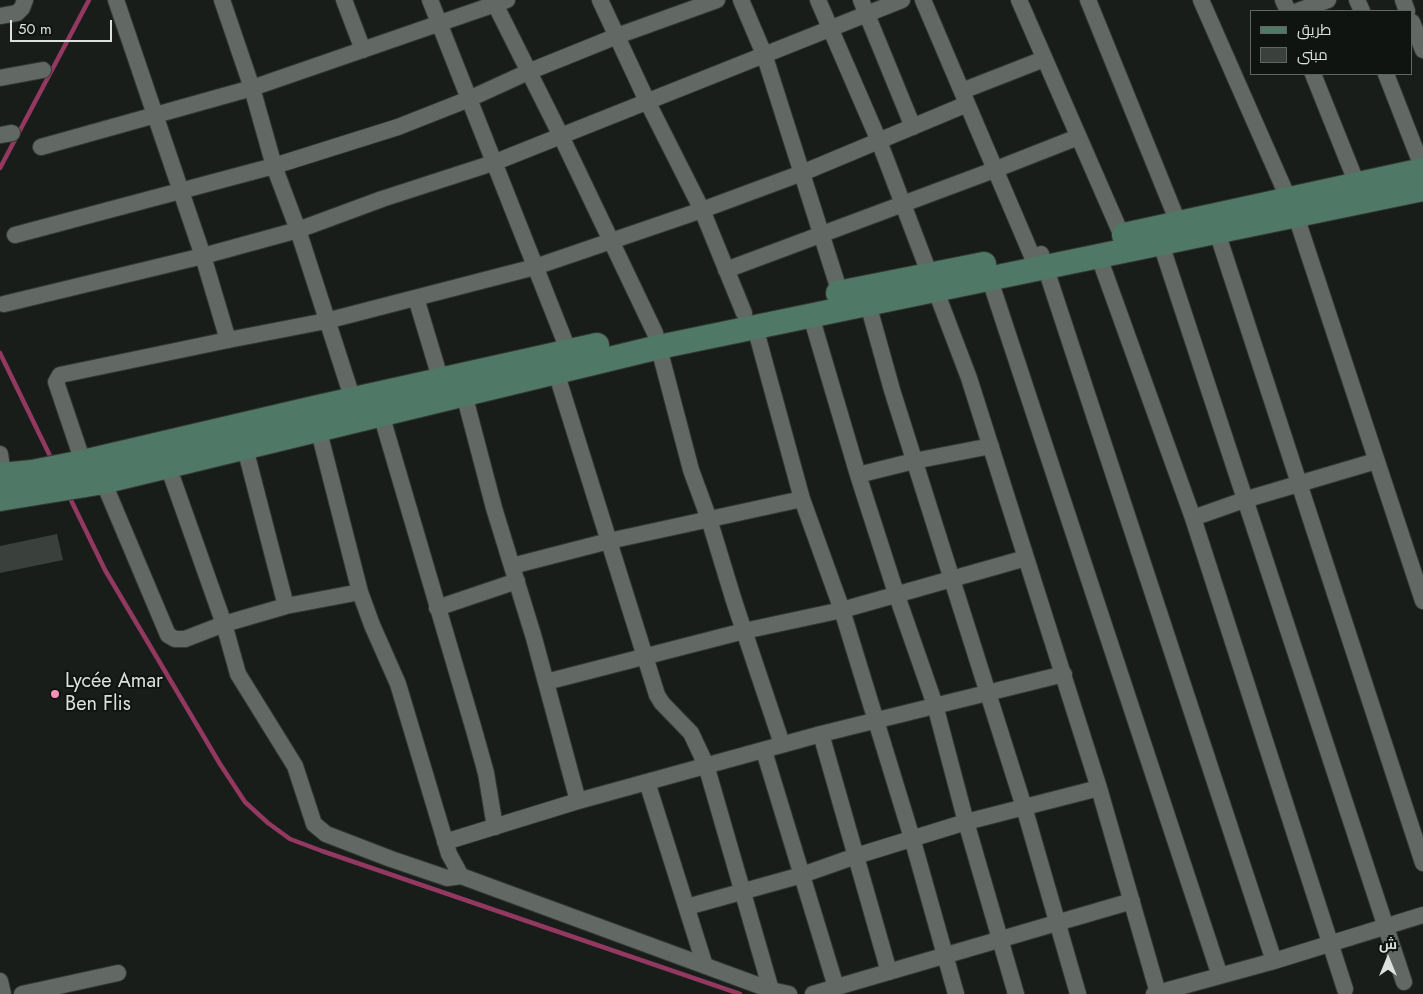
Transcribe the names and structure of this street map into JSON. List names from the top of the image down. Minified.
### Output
{"places":["Lycée Amar Ben Flis"],"legend":["طريق","مبنى"],"scale_bar":"50 m","north":"top"}
